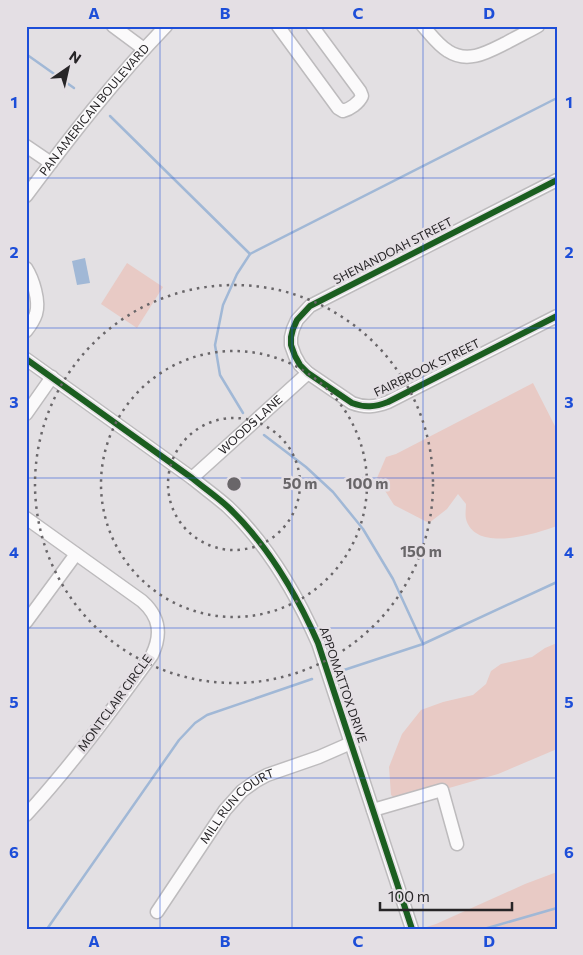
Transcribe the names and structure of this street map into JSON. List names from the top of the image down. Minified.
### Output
{"streets":{"street":["PAN AMERICAN BOULEVARD","SHENANDOAH STREET","FAIRBROOK STREET","WOODS LANE","APPOMATTOX DRIVE","MONTCLAIR CIRCLE","MILL RUN COURT"]},"crossings":[["SHENANDOAH STREET","FAIRBROOK STREET"],["SHENANDOAH STREET","WOODS LANE"],["FAIRBROOK STREET","WOODS LANE"],["WOODS LANE","APPOMATTOX DRIVE"],["APPOMATTOX DRIVE","MILL RUN COURT"]],"scale_bar":"100 m","north":"top right","grid":{"columns":["A","B","C","D"],"rows":["1","2","3","4","5","6"]},"rings":["50 m","100 m","150 m"]}
